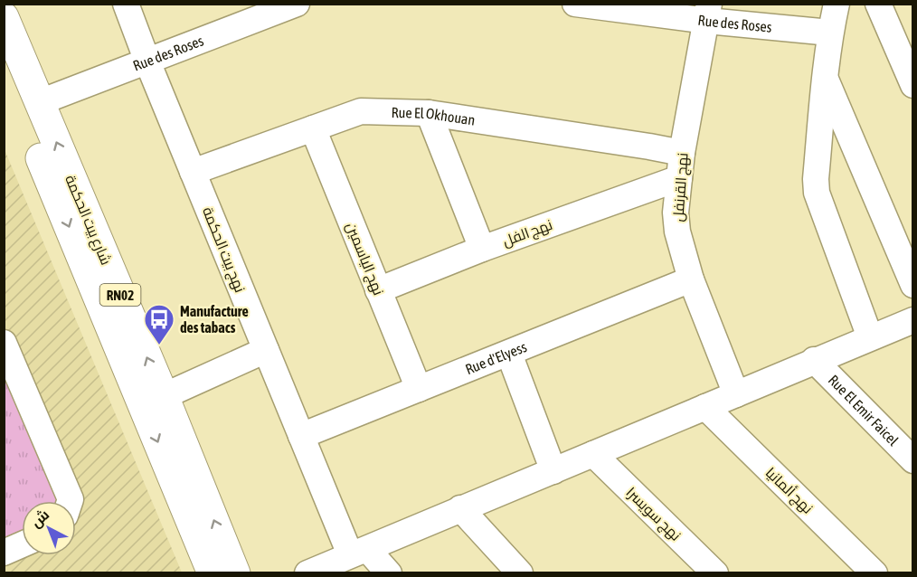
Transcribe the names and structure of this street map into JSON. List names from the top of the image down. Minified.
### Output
{"streets":{"main road":["شارع بيت الحكمة","RN02"],"street":["Rue des Roses","Rue El Okhouan","نهج القرنفل","نهج الفل","نهج بيت الحكمة","نهج الياسمين","Rue d'Elyess","Rue El Emir Faicel","نهج ألمانيا","نهج سويسرا"]},"crossings":[["Rue des Roses","نهج القرنفل"],["Rue des Roses","شارع بيت الحكمة"],["Rue des Roses","نهج بيت الحكمة"],["Rue El Okhouan","نهج القرنفل"],["Rue El Okhouan","نهج بيت الحكمة"],["Rue El Okhouan","نهج الياسمين"],["نهج القرنفل","نهج الفل"],["نهج القرنفل","Rue d'Elyess"],["نهج الفل","نهج الياسمين"],["نهج بيت الحكمة","Rue d'Elyess"],["نهج الياسمين","Rue d'Elyess"]],"places":{"bus stop":["Manufacture des tabacs"]},"north":"top left"}
